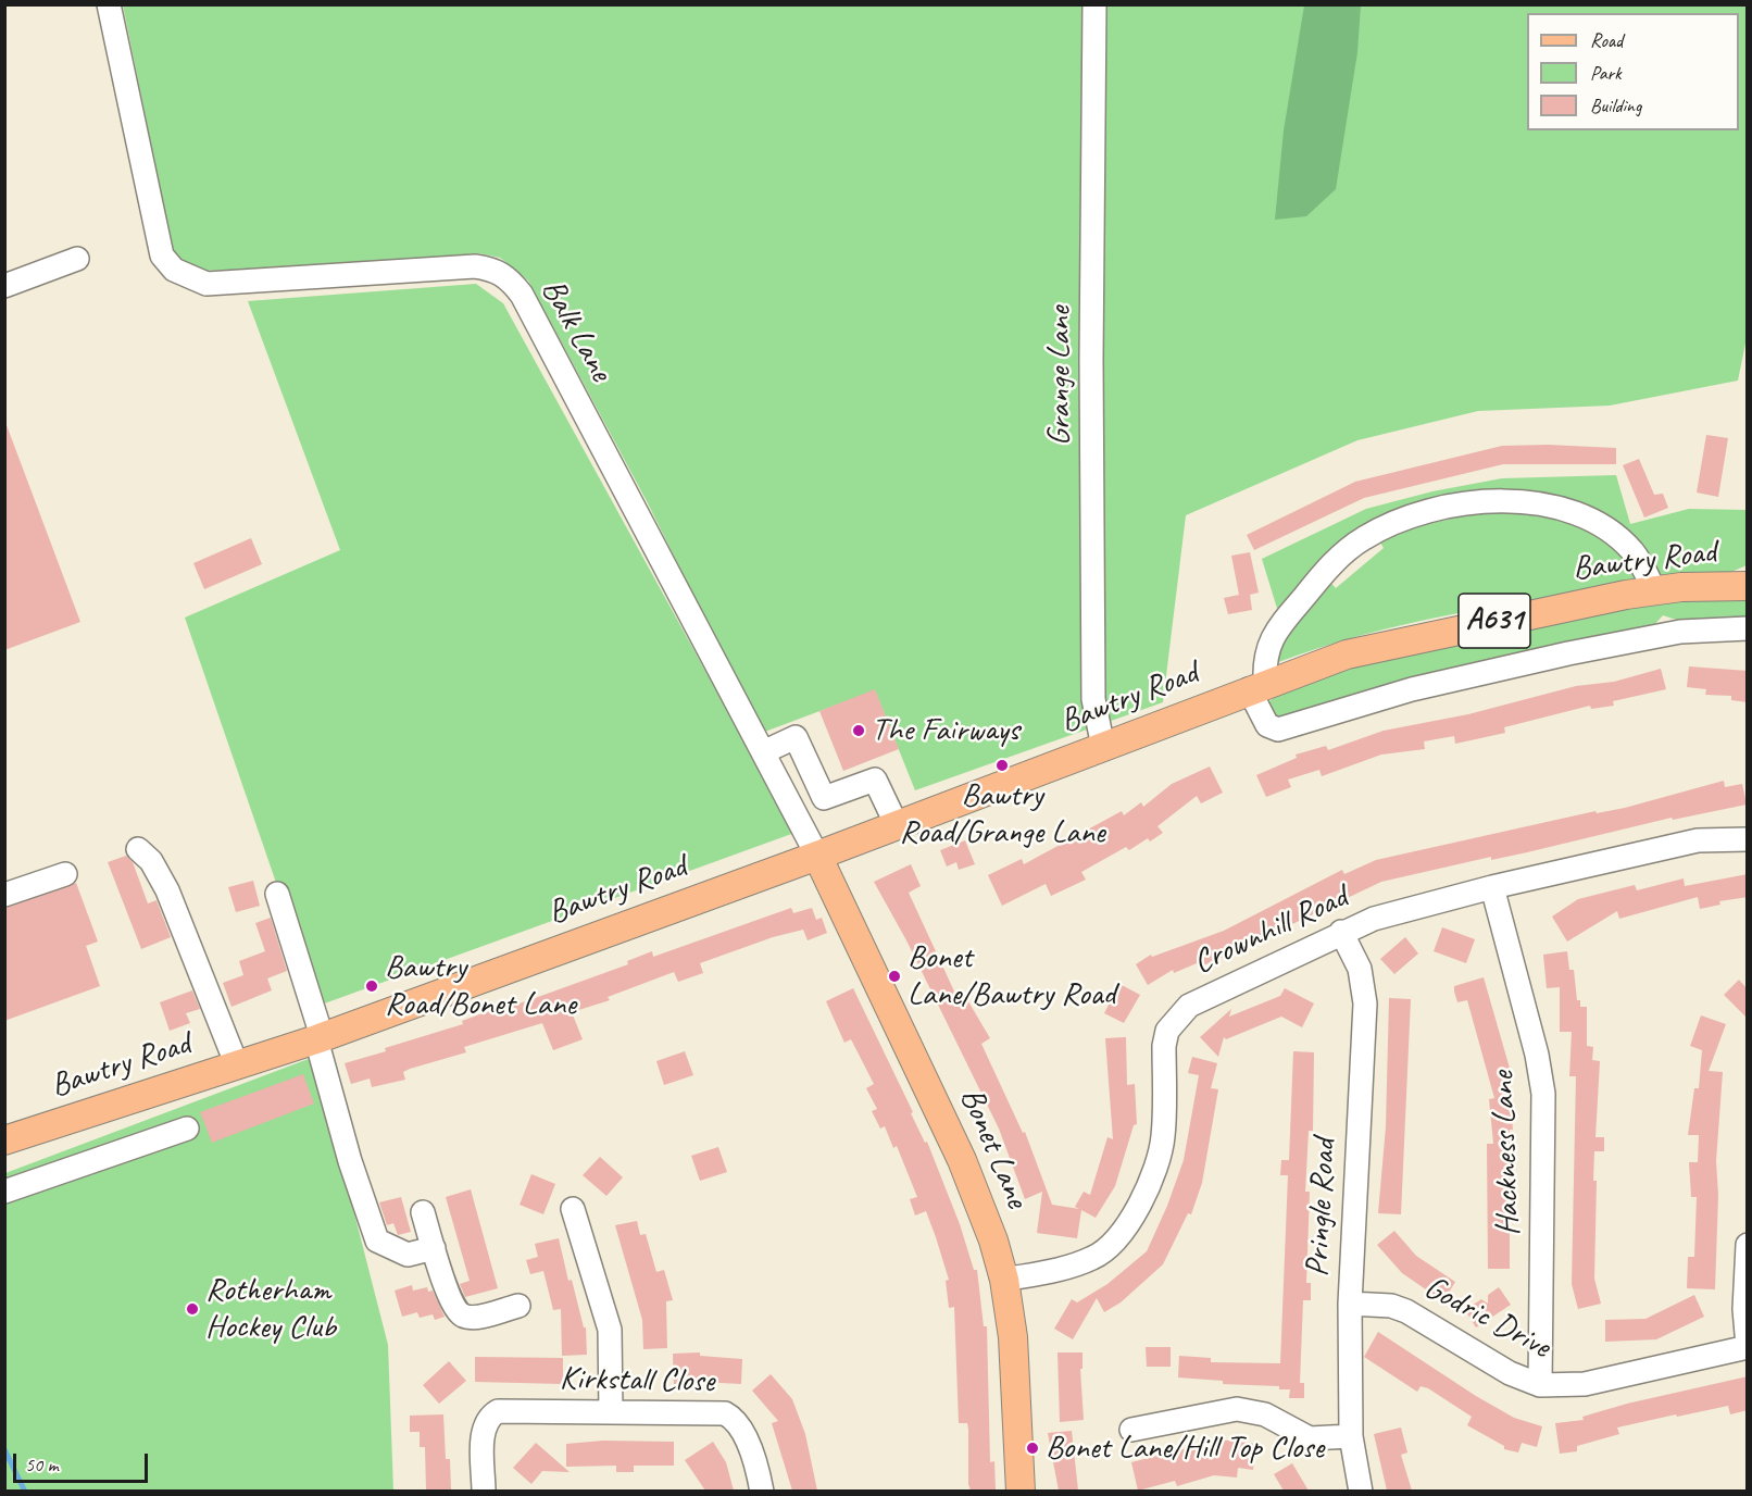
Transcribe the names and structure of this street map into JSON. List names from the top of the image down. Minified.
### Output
{"streets":{"main road":["Bawtry Road","A631","Bonet Lane"],"street":["Balk Lane","Grange Lane","Crownhill Road","Hackness Lane","Pringle Road","Godric Drive","Kirkstall Close"]},"crossings":[["Balk Lane","Bawtry Road"],["Balk Lane","Bonet Lane"],["Grange Lane","Bawtry Road"],["Bawtry Road","Bonet Lane"],["Crownhill Road","Bonet Lane"],["Crownhill Road","Hackness Lane"],["Crownhill Road","Pringle Road"],["Hackness Lane","Godric Drive"],["Pringle Road","Godric Drive"]],"places":["The Fairways","Bawtry Road/Grange Lane","Bonet Lane/Bawtry Road","Bawtry Road/Bonet Lane","Rotherham Hockey Club","Bonet Lane/Hill Top Close"],"legend":["Road","Park","Building"],"scale_bar":"50 m"}
